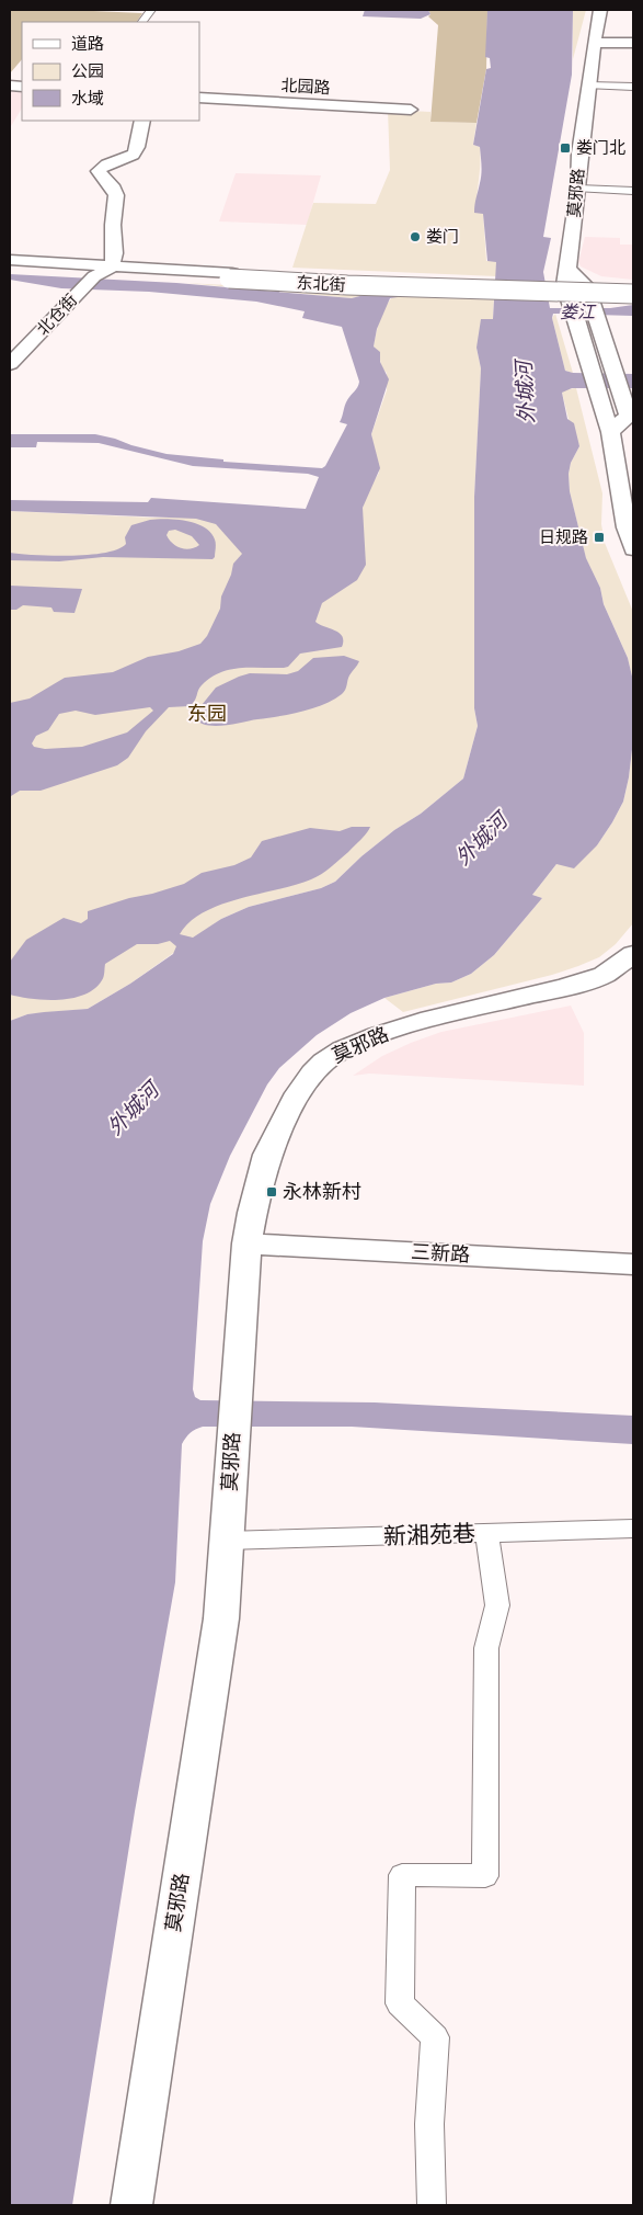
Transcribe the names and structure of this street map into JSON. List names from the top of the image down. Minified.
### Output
{"streets":{"main road":["北园路","莫邪路","东北街","北仓街","三新路"],"street":["新湘苑巷"]},"crossings":[["莫邪路","三新路"],["莫邪路","新湘苑巷"],["东北街","北仓街"]],"water":["娄江","外城河"],"parks":["东园"],"places":{"transit":["娄门北","日规路","永林新村"],"other":["娄门"]},"legend":["道路","公园","水域"]}
